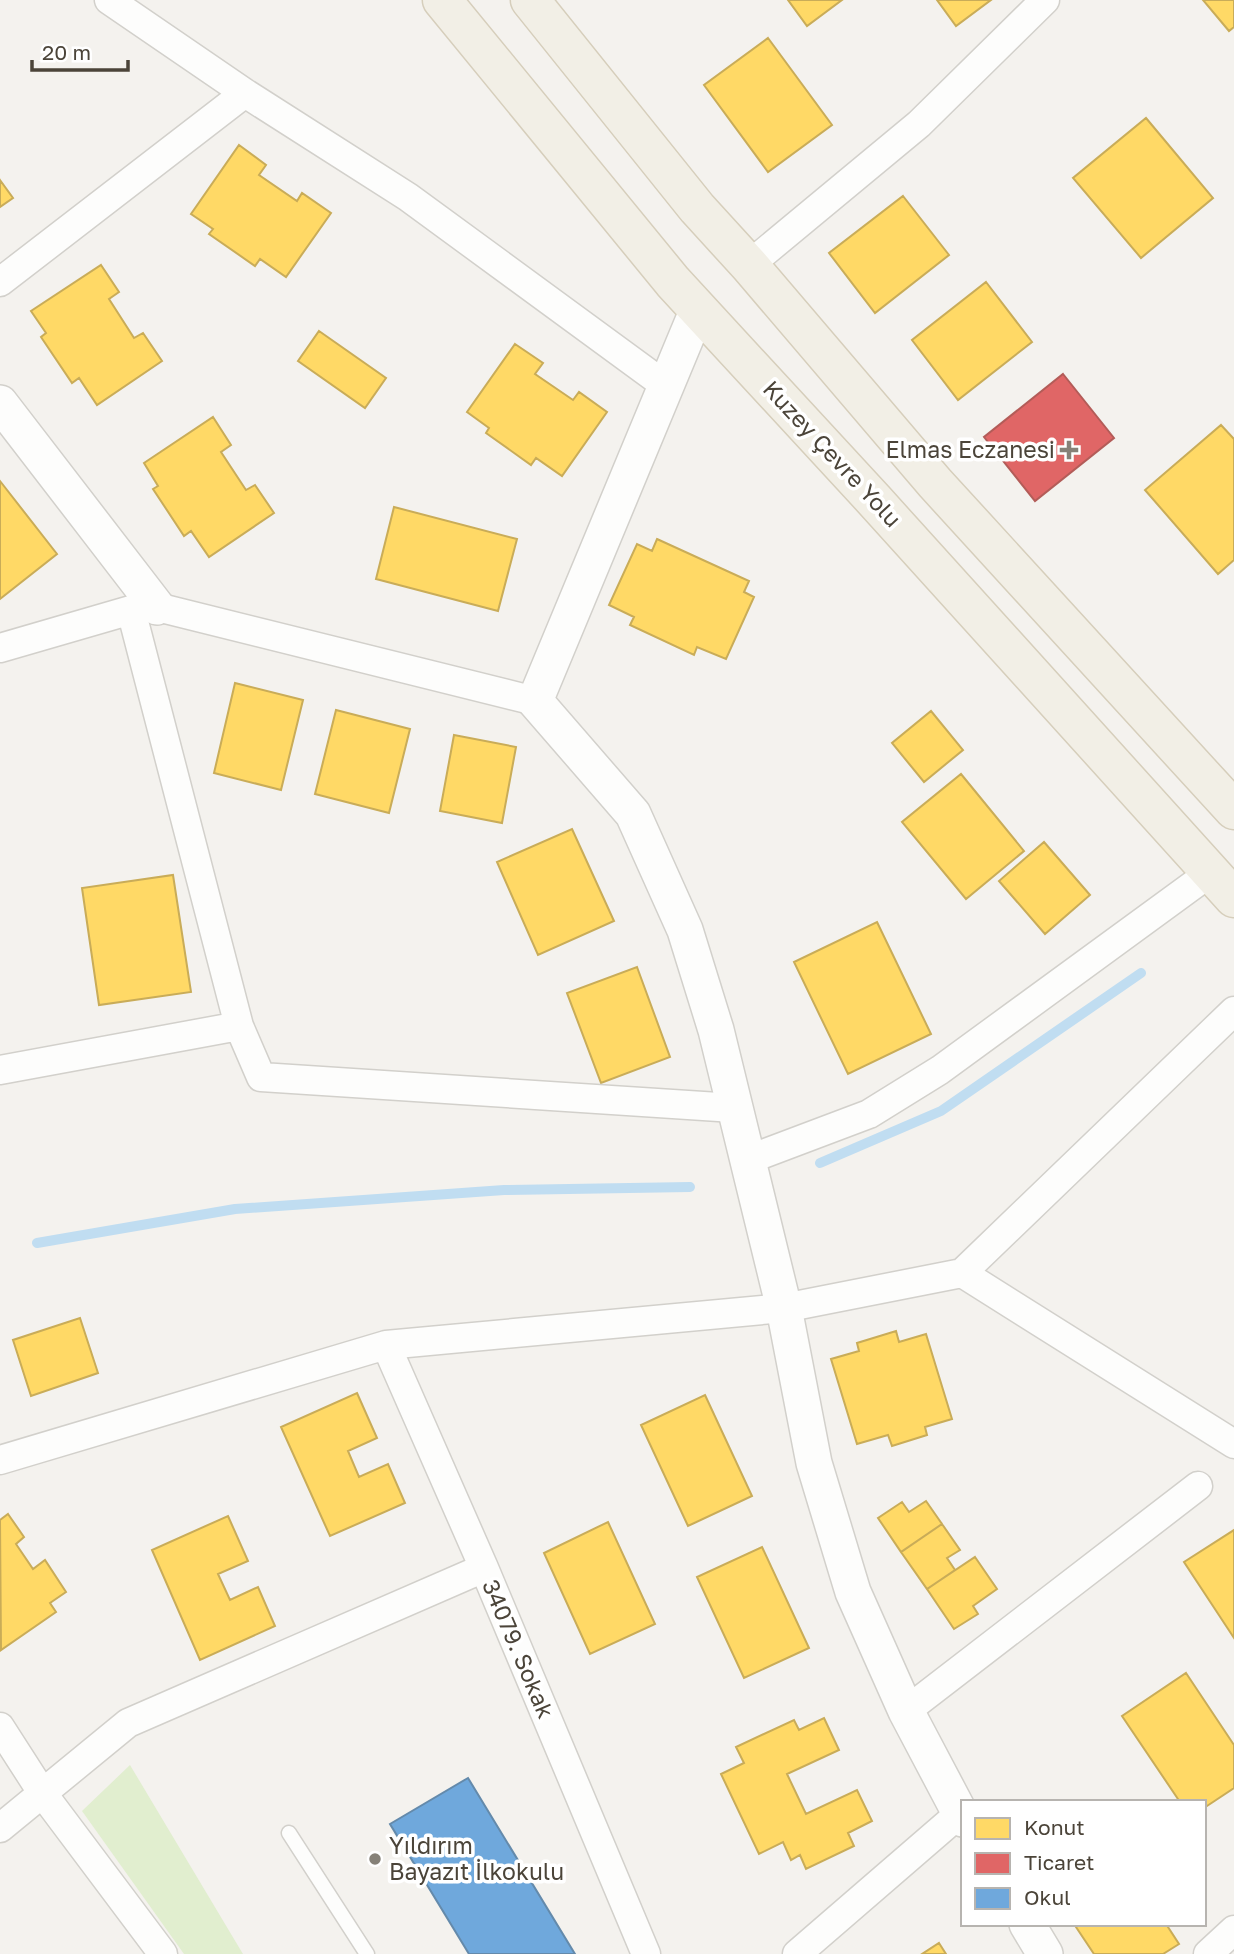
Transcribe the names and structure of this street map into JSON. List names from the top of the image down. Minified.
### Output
{"streets":{"main road":["Kuzey Çevre Yolu"],"street":["34079. Sokak"]},"places":{"health":["Elmas Eczanesi"],"other":["Yıldırım Bayazıt İlkokulu"]},"legend":["Konut","Ticaret","Okul"],"scale_bar":"20 m"}
